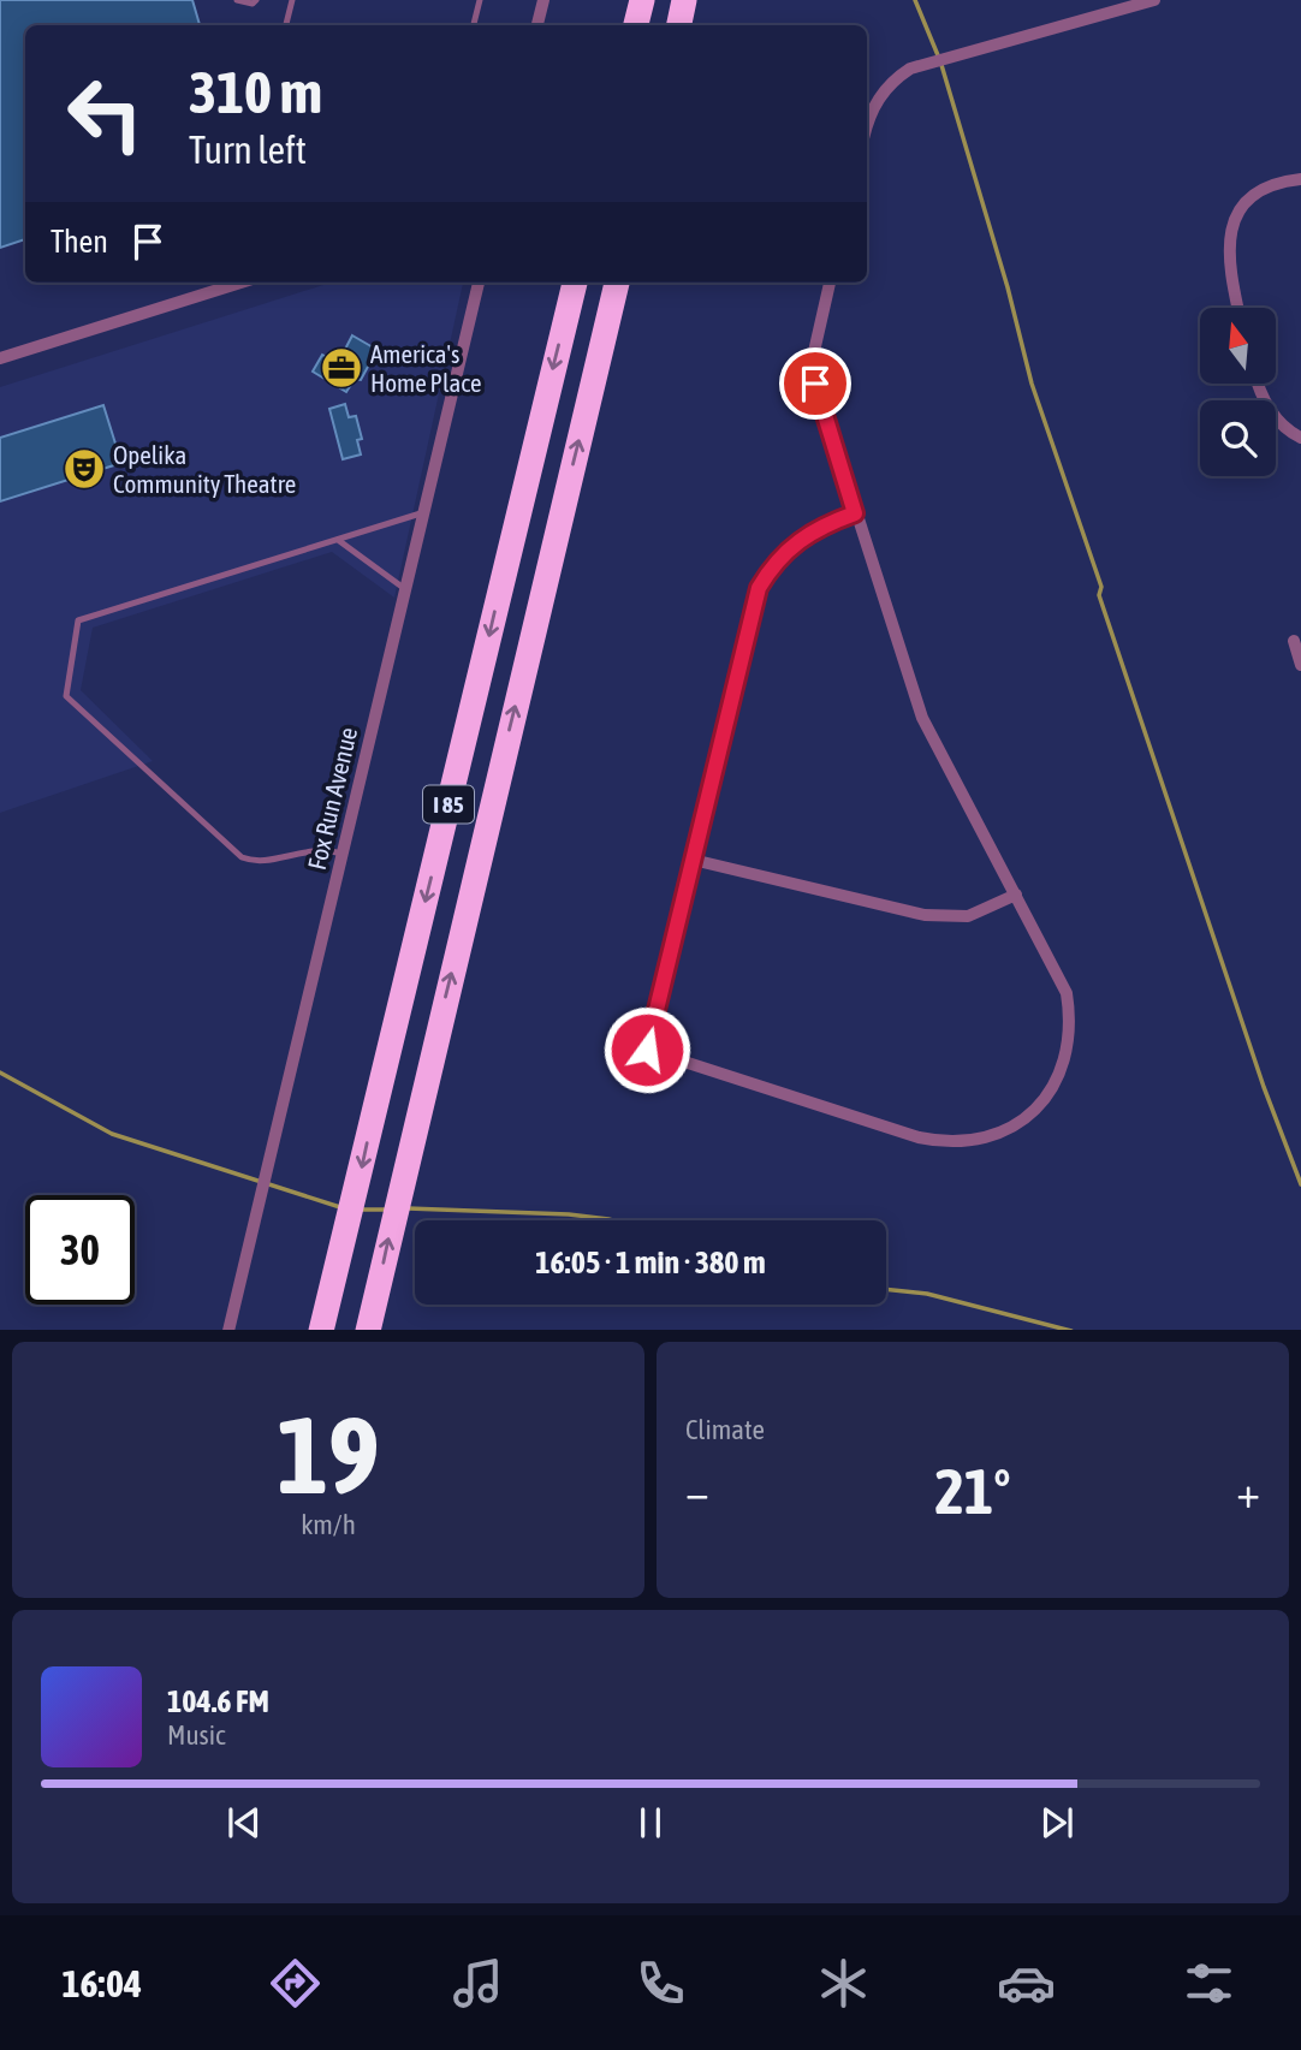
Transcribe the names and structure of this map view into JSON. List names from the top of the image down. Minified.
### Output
{"streets":{"highway":["I 85"],"street":["Fox Run Avenue"]},"places":{"office":["America's Home Place"],"theatre":["Opelika Community Theatre"]},"north":"top","page":{"turn":["310 m","Turn left"],"then":"Then","limit":"30","trip":"16:05 · 1 min · 380 m","tile":[["19","km/h"],"Climate"],"heat":["−","21°","+"],"song":["104.6 FM","Music"],"tabs":"16:04"}}
